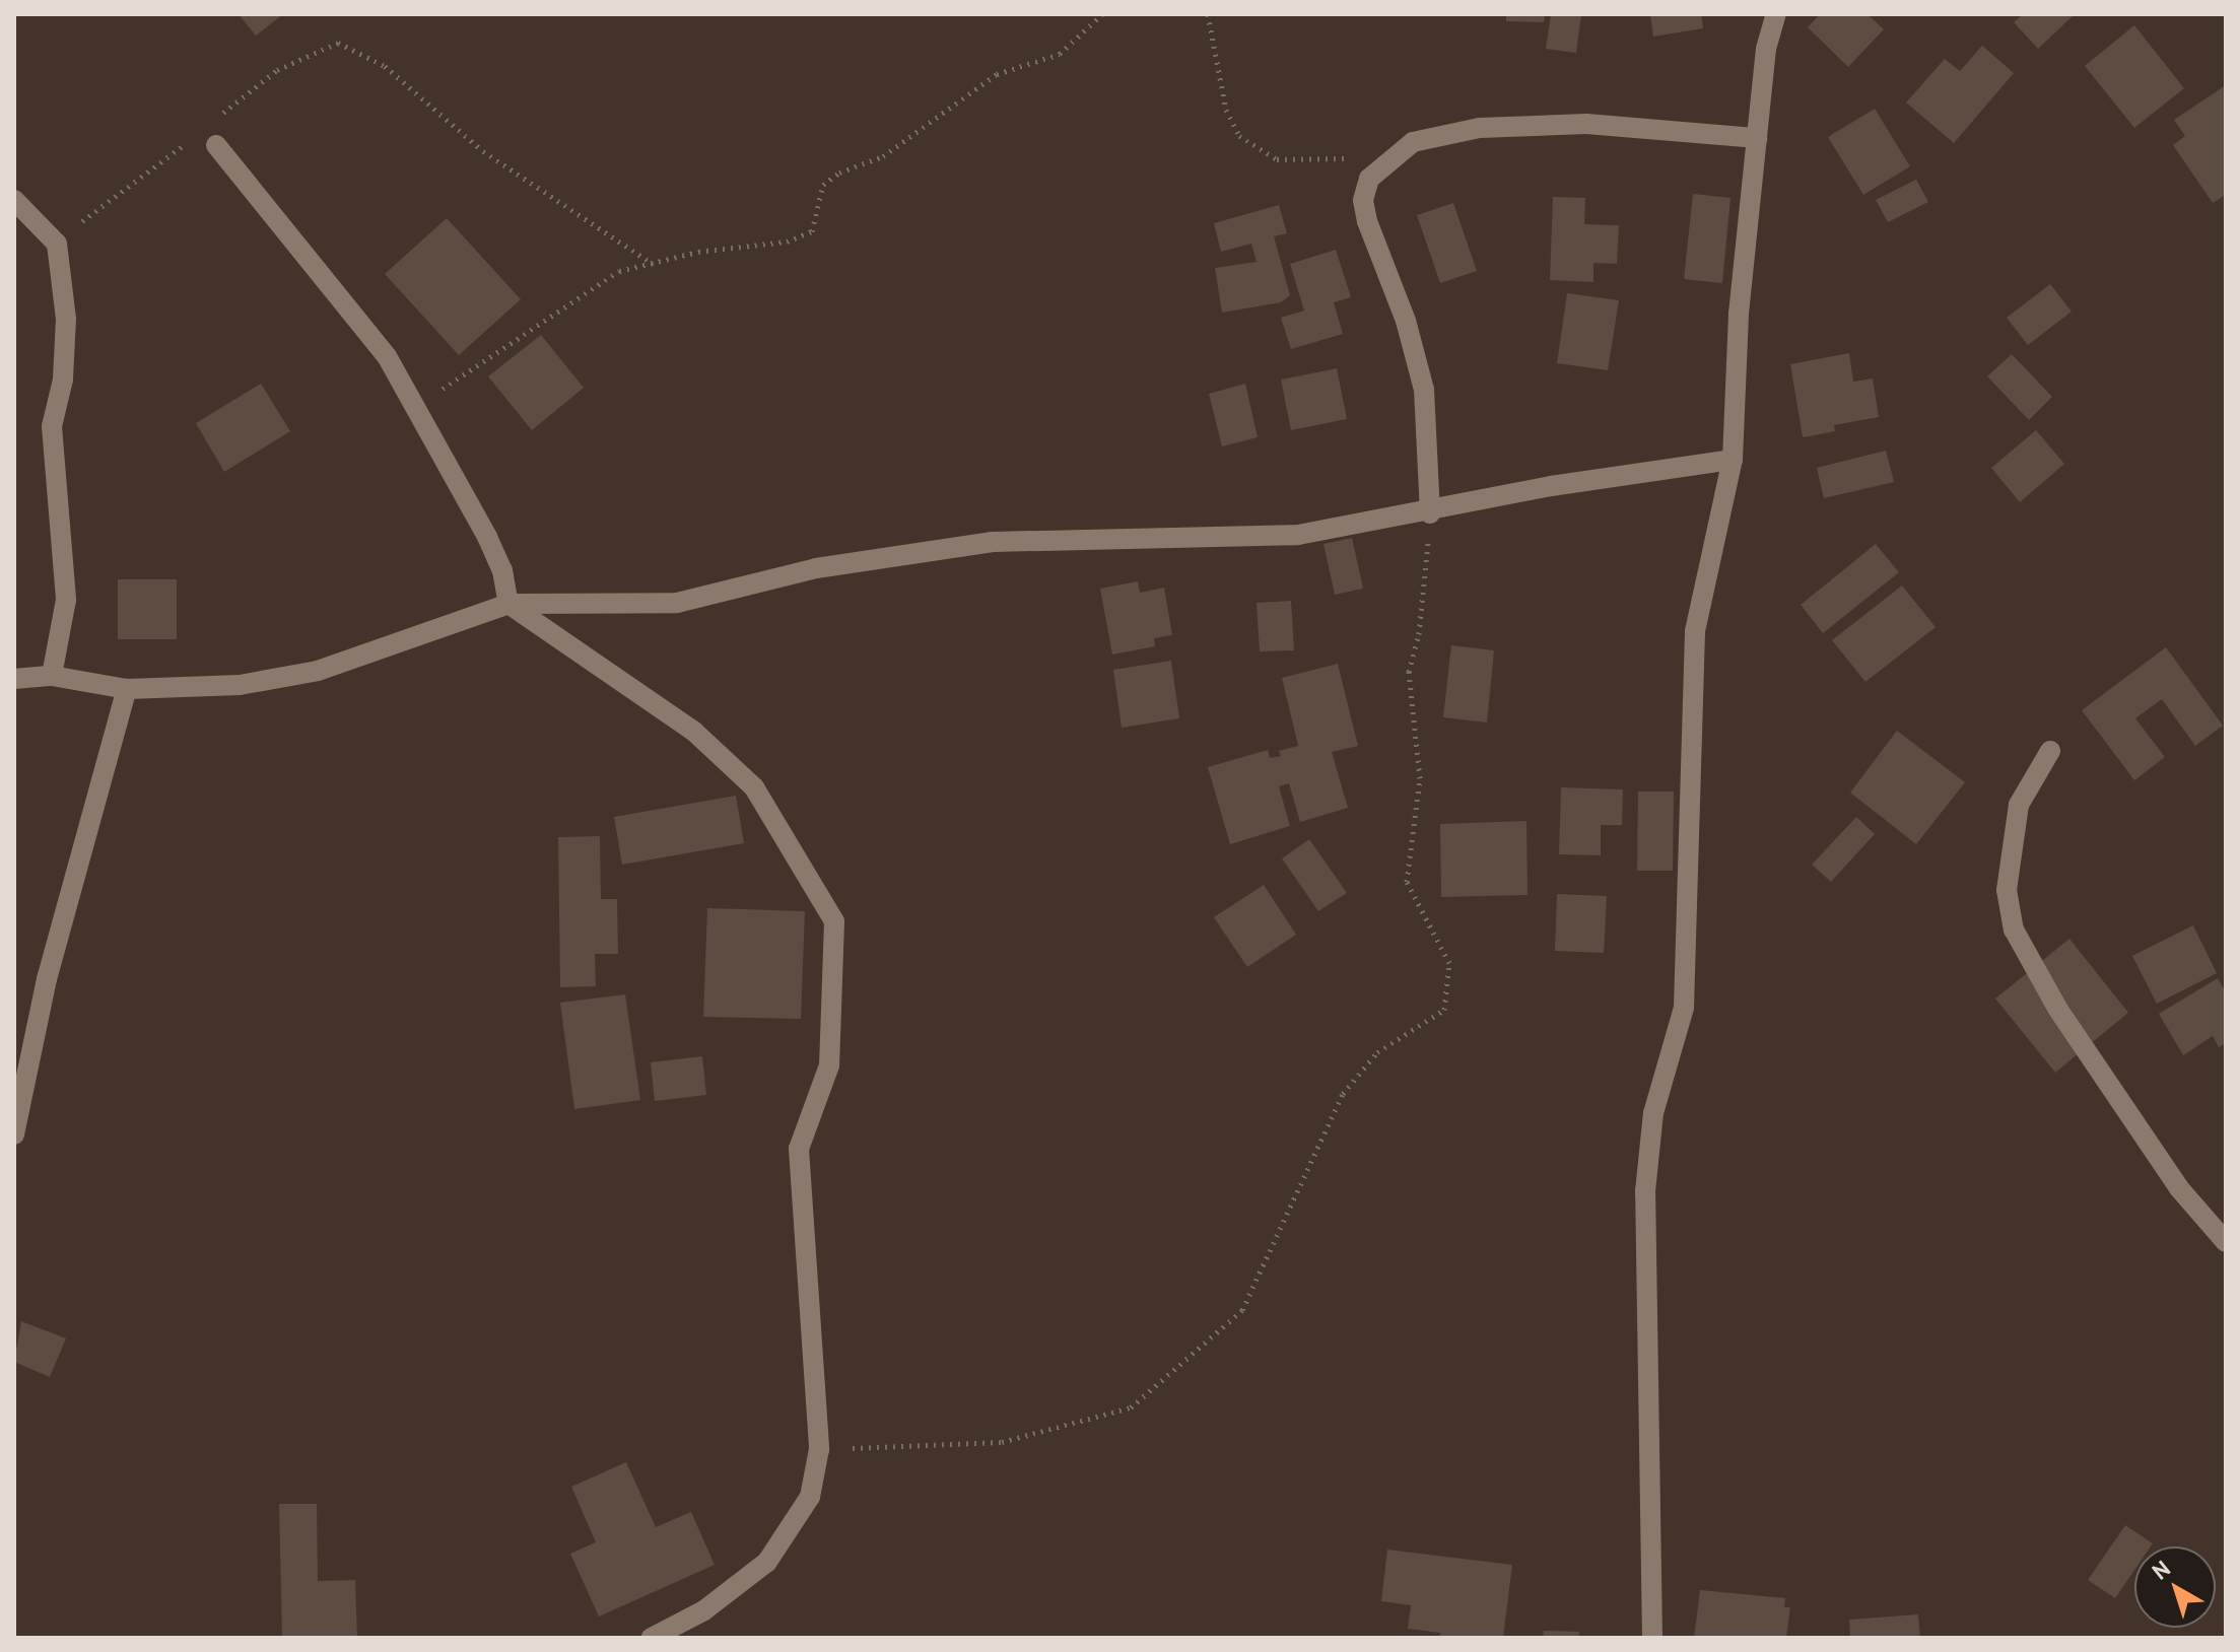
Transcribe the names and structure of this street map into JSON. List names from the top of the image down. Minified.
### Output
{"north":"top left"}
